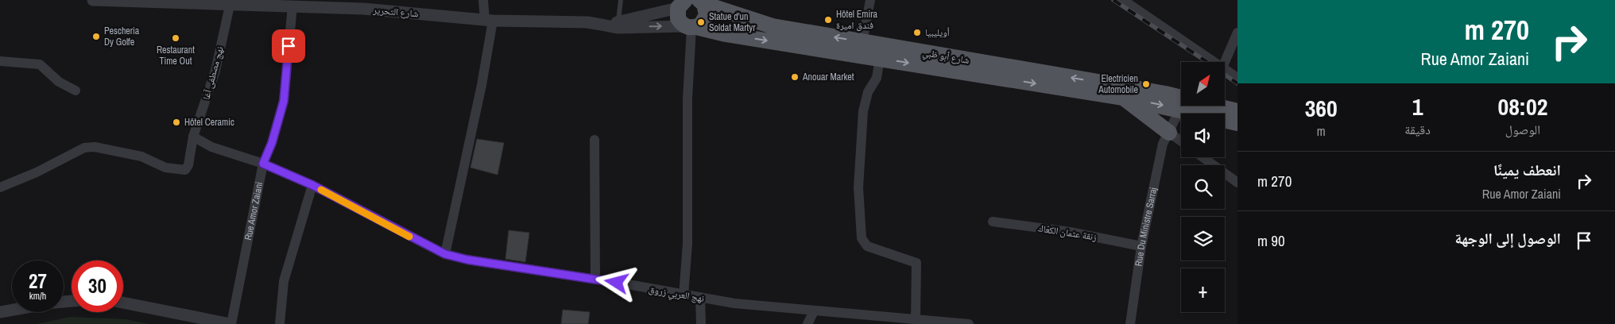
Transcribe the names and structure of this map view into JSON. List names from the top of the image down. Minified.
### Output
{"streets":{"main road":["شارع أبو ظبي"],"street":["شارع التحرير","نهج مصطفى آغا","Rue Amor Zaiani","Rue Du Ministre Sarraj","زنقة عثمان الكعّاك","نهج العربي زروق"]},"crossings":[["شارع التحرير","شارع أبو ظبي"],["شارع التحرير","نهج مصطفى آغا"],["شارع التحرير","Rue Amor Zaiani"],["شارع أبو ظبي","Rue Du Ministre Sarraj"],["Rue Amor Zaiani","نهج العربي زروق"],["Rue Du Ministre Sarraj","زنقة عثمان الكعّاك"]],"places":["Hôtel Emira فندق اميرة","Statue d'un Soldat Martyr","أويليبيا","Pescheria Dy Golfe","Restaurant Time Out","Anouar Market","Electricien Automobile","Hôtel Ceramic"],"north":"top right","page":{"turn":["270 m","Rue Amor Zaiani"],"map_buttons":"+","eta":["08:02","الوصول","1","دقيقة","360","m"],"list":[{"name":"انعطف يمينًا","note":"Rue Amor Zaiani","value":"270 m"},{"name":"الوصول إلى الوجهة","value":"90 m"}],"speed":"27 km/h","limit":"30"}}
